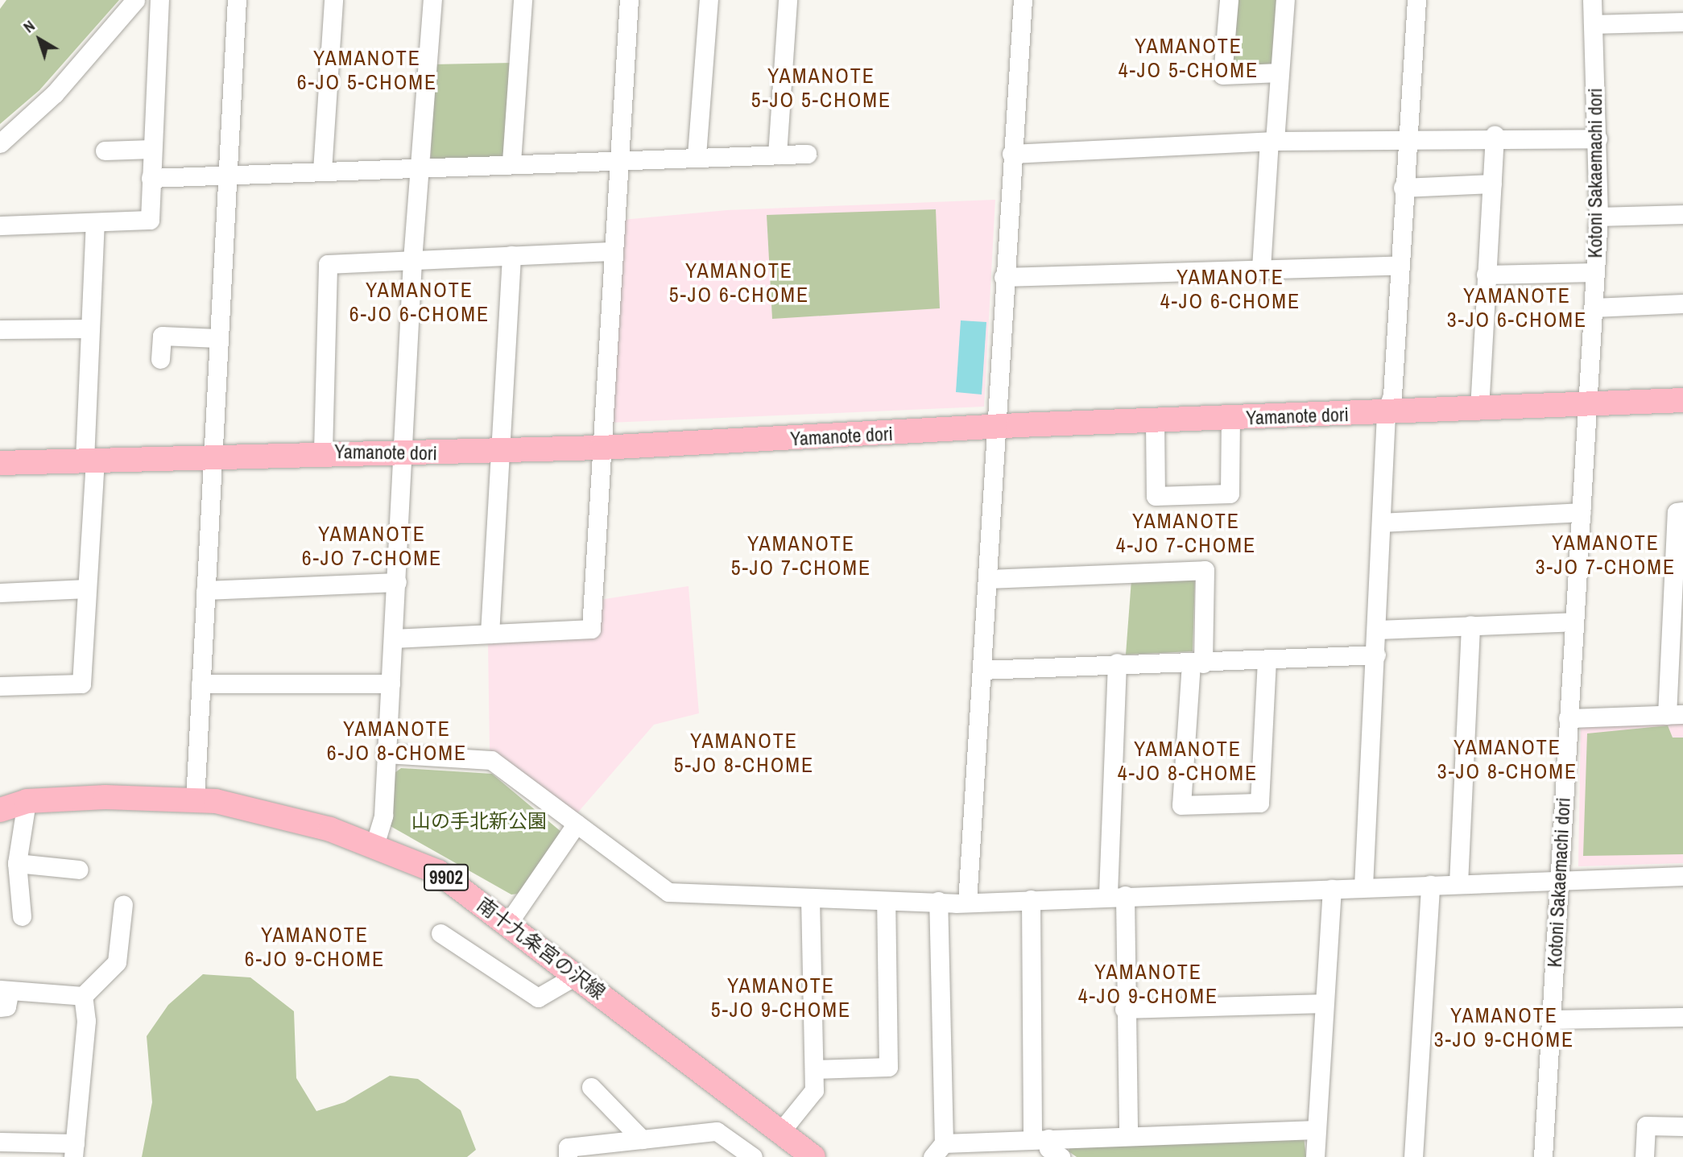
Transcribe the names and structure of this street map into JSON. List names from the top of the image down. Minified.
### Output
{"streets":{"main road":["Yamanote dori","9902","南十九条宮の沢線"],"street":["Kotoni Sakaemachi dori"]},"crossings":[["Kotoni Sakaemachi dori","Yamanote dori"]],"districts":["YAMANOTE 4-JO 5-CHOME","YAMANOTE 6-JO 5-CHOME","YAMANOTE 5-JO 5-CHOME","YAMANOTE 5-JO 6-CHOME","YAMANOTE 4-JO 6-CHOME","YAMANOTE 6-JO 6-CHOME","YAMANOTE 3-JO 6-CHOME","YAMANOTE 4-JO 7-CHOME","YAMANOTE 6-JO 7-CHOME","YAMANOTE 3-JO 7-CHOME","YAMANOTE 5-JO 7-CHOME","YAMANOTE 6-JO 8-CHOME","YAMANOTE 5-JO 8-CHOME","YAMANOTE 3-JO 8-CHOME","YAMANOTE 4-JO 8-CHOME","YAMANOTE 6-JO 9-CHOME","YAMANOTE 4-JO 9-CHOME","YAMANOTE 5-JO 9-CHOME","YAMANOTE 3-JO 9-CHOME"],"parks":["山の手北新公園"],"north":"top left"}
